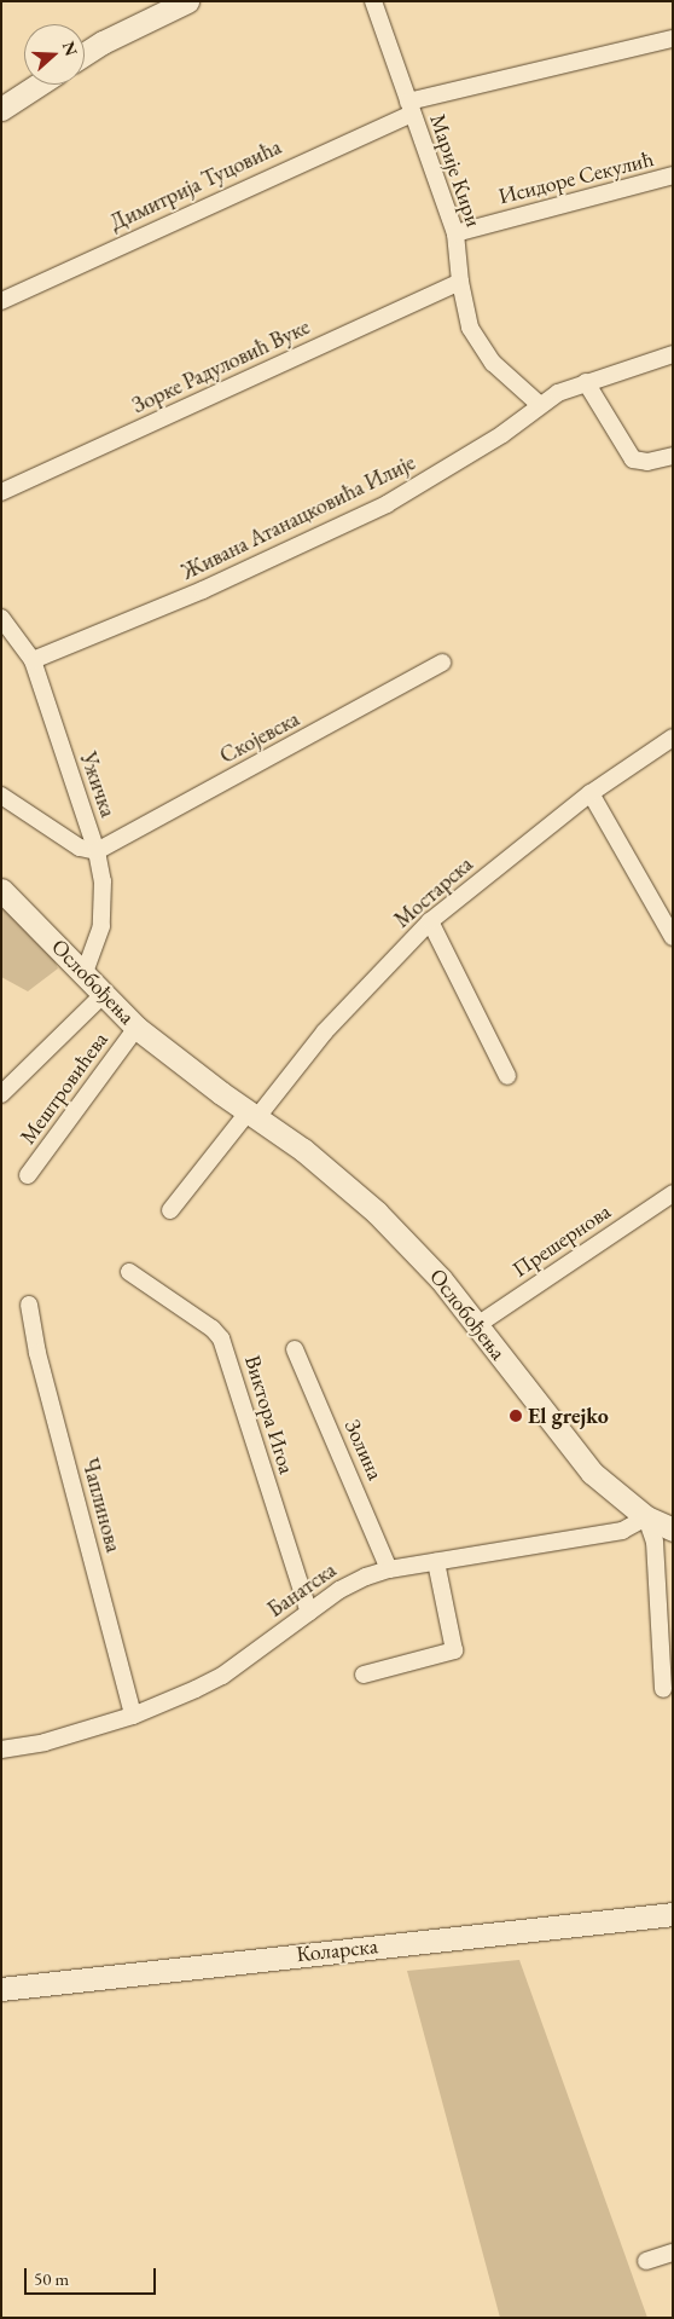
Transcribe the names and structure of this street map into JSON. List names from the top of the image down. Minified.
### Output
{"streets":{"street":["Марије Кири","Исидоре Секулић","Димитрија Туцовића","Зорке Радуловић Вуке","Живана Атанацковића Илије","Скојевска","Ужичка","Мостарска","Ослобођења","Мештровићева","Прешернова","Виктора Игоа","Золина","Чаплинова","Банатска","Коларска"]},"crossings":[["Марије Кири","Исидоре Секулић"],["Марије Кири","Димитрија Туцовића"],["Марије Кири","Зорке Радуловић Вуке"],["Марије Кири","Живана Атанацковића Илије"],["Живана Атанацковића Илије","Ужичка"],["Скојевска","Ужичка"],["Ужичка","Ослобођења"],["Мостарска","Ослобођења"],["Ослобођења","Мештровићева"],["Ослобођења","Прешернова"],["Ослобођења","Банатска"],["Виктора Игоа","Банатска"],["Золина","Банатска"],["Чаплинова","Банатска"]],"places":["El grejko"],"scale_bar":"50 m","north":"right"}
